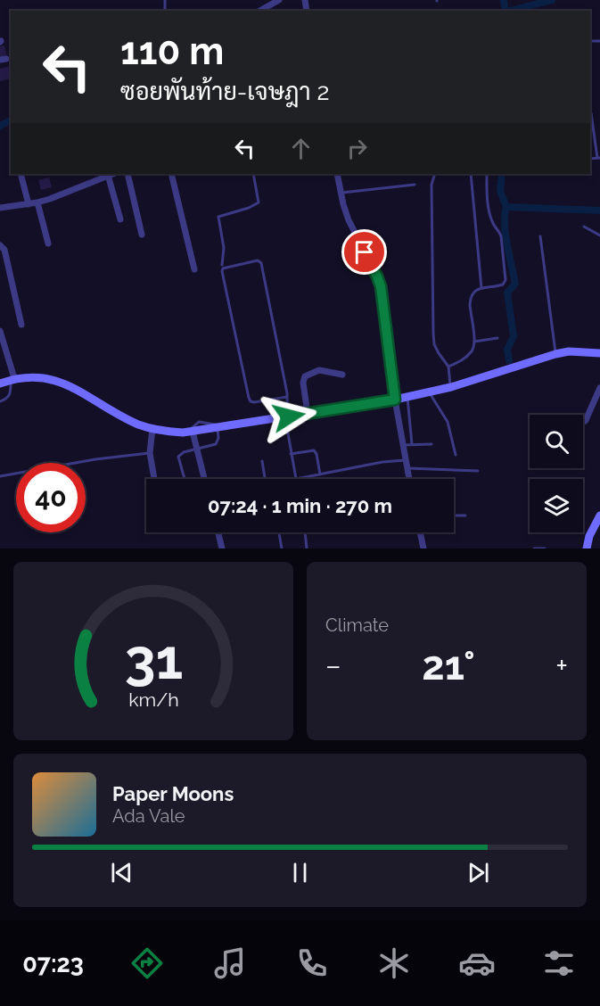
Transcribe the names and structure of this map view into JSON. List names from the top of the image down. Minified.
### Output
{"page":{"turn":["110 m","ซอยพันท้าย-เจษฎา 2"],"limit":"40","trip":"07:24 · 1 min · 270 m","tile":"Climate","heat":["−","21°","+"],"song":["Paper Moons","Ada Vale"],"tabs":"07:23","gauge":["31","km/h"]}}
